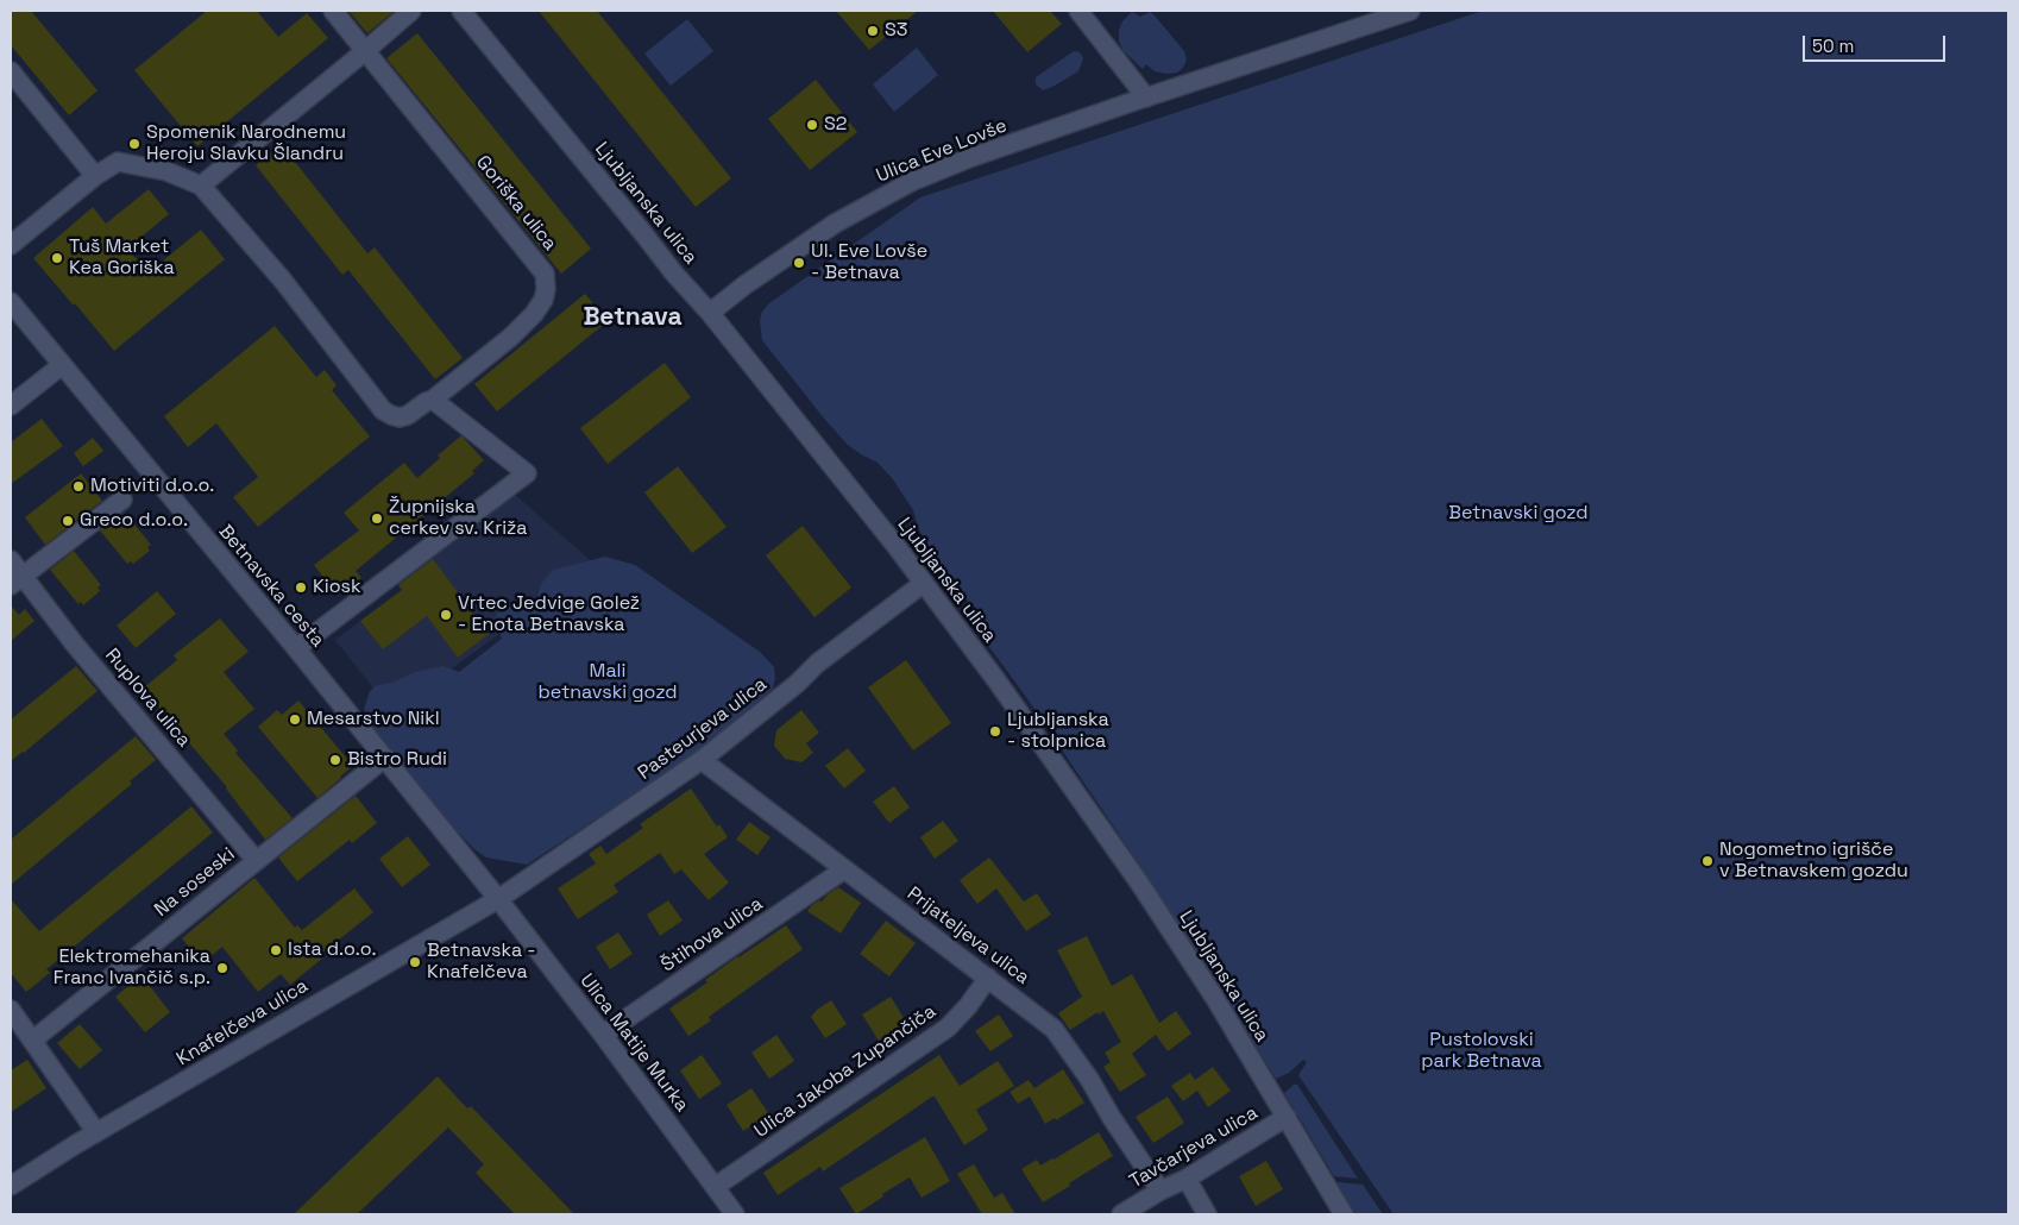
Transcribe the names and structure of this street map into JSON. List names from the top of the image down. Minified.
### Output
{"streets":{"street":["Ulica Eve Lovše","Goriška ulica","Ljubljanska ulica","Betnavska cesta","Ruplova ulica","Pasteurjeva ulica","Na soseski","Štihova ulica","Prijateljeva ulica","Knafelčeva ulica","Ulica Matije Murka","Ulica Jakoba Zupančiča","Tavčarjeva ulica"]},"crossings":[["Ulica Eve Lovše","Ljubljanska ulica"],["Ljubljanska ulica","Pasteurjeva ulica"],["Ljubljanska ulica","Tavčarjeva ulica"],["Betnavska cesta","Pasteurjeva ulica"],["Betnavska cesta","Na soseski"],["Betnavska cesta","Knafelčeva ulica"],["Betnavska cesta","Ulica Matije Murka"],["Ruplova ulica","Na soseski"],["Pasteurjeva ulica","Prijateljeva ulica"],["Pasteurjeva ulica","Knafelčeva ulica"],["Pasteurjeva ulica","Ulica Matije Murka"],["Štihova ulica","Prijateljeva ulica"],["Štihova ulica","Ulica Matije Murka"],["Prijateljeva ulica","Ulica Jakoba Zupančiča"],["Prijateljeva ulica","Tavčarjeva ulica"],["Knafelčeva ulica","Ulica Matije Murka"],["Ulica Matije Murka","Ulica Jakoba Zupančiča"]],"districts":["Betnava"],"parks":["Betnavski gozd","Mali betnavski gozd","Pustolovski park Betnava"],"places":["S3","S2","Spomenik Narodnemu Heroju Slavku Šlandru","Tuš Market Kea Goriška","Ul. Eve Lovše - Betnava","Motiviti d.o.o.","Župnijska cerkev sv. Križa","Greco d.o.o.","Kiosk","Vrtec Jedvige Golež - Enota Betnavska","Mesarstvo Nikl","Ljubljanska - stolpnica","Bistro Rudi","Nogometno igrišče v Betnavskem gozdu","Ista d.o.o.","Betnavska - Knafelčeva","Elektromehanika Franc Ivančič s.p."],"scale_bar":"50 m"}
